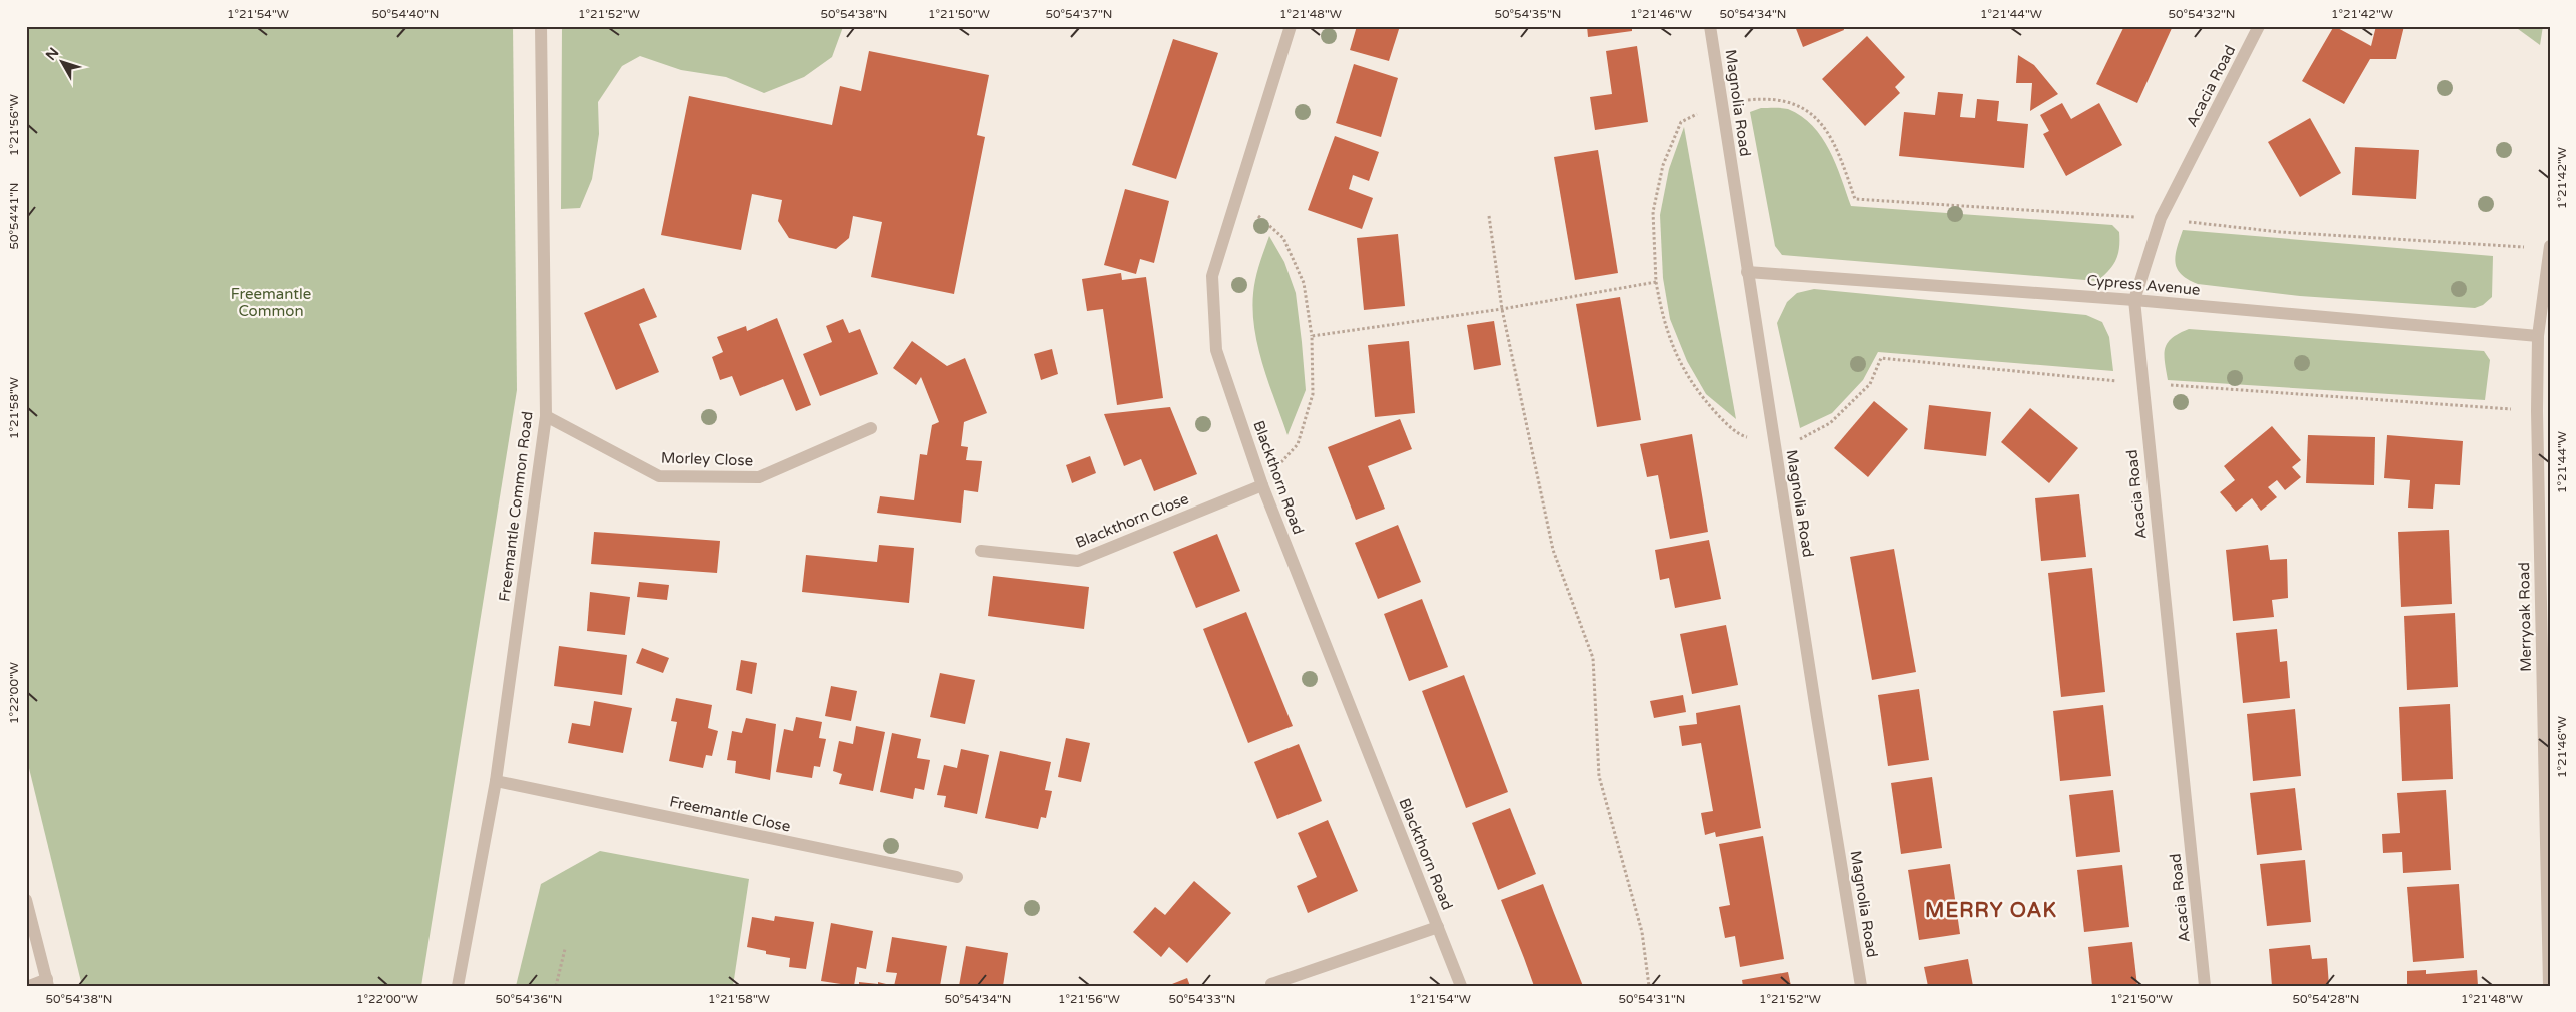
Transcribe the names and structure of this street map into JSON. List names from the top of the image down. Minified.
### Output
{"streets":{"street":["Acacia Road","Magnolia Road","Cypress Avenue","Morley Close","Blackthorn Road","Freemantle Common Road","Blackthorn Close","Merryoak Road","Freemantle Close"]},"crossings":[["Acacia Road","Cypress Avenue"],["Magnolia Road","Cypress Avenue"],["Cypress Avenue","Merryoak Road"],["Morley Close","Freemantle Common Road"],["Blackthorn Road","Blackthorn Close"],["Freemantle Common Road","Freemantle Close"]],"districts":["MERRY OAK"],"parks":["Freemantle Common"],"north":"top left","coordinates":["1°21'54\"W","50°54'40\"N","1°21'52\"W","50°54'38\"N","1°21'50\"W","50°54'37\"N","1°21'48\"W","50°54'35\"N","1°21'46\"W","50°54'34\"N","1°21'44\"W","50°54'32\"N","1°21'42\"W","1°21'56\"W","50°54'41\"N","1°21'58\"W","1°22'00\"W","50°54'36\"N","50°54'33\"N","50°54'31\"N","50°54'28\"N"]}
